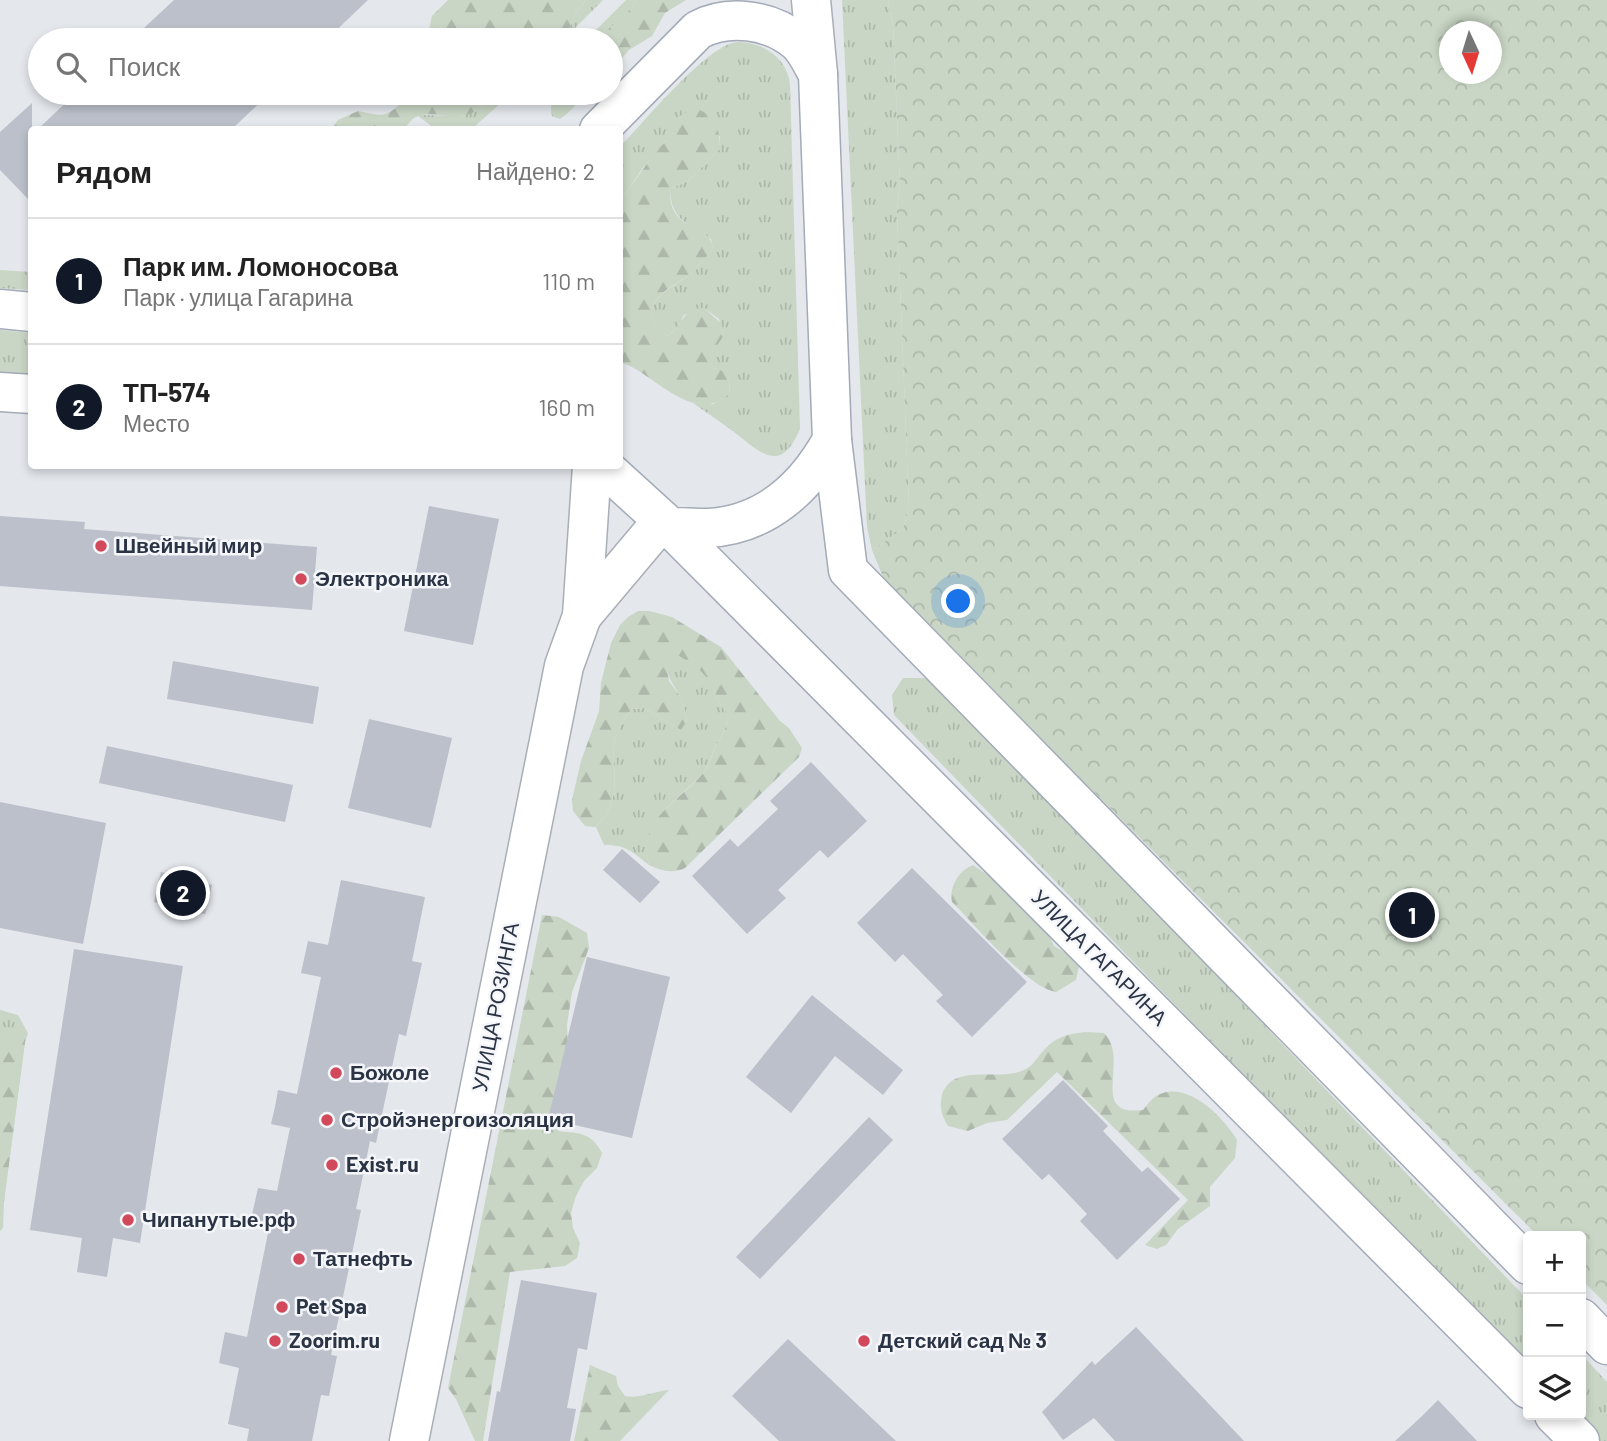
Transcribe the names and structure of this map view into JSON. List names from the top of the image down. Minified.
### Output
{"streets":{"main road":["УЛИЦА ГАГАРИНА","УЛИЦА РОЗИНГА"]},"places":["Швейный мир","Электроника","Божоле","Стройэнергоизоляция","Exist.ru","Чипанутые.рф","Татнефть","Pet Spa","Zoorim.ru","Детский сад № 3"],"north":"bottom","page":{"search":"Поиск","heading":["Рядом","Найдено: 2"],"list":[{"mark":"1","name":"Парк им. Ломоносова","note":"Парк · улица Гагарина","value":"110 m"},{"mark":"2","name":"ТП-574","note":"Место","value":"160 m"}],"pins":["2","1"],"map_buttons":["+","−"]}}
